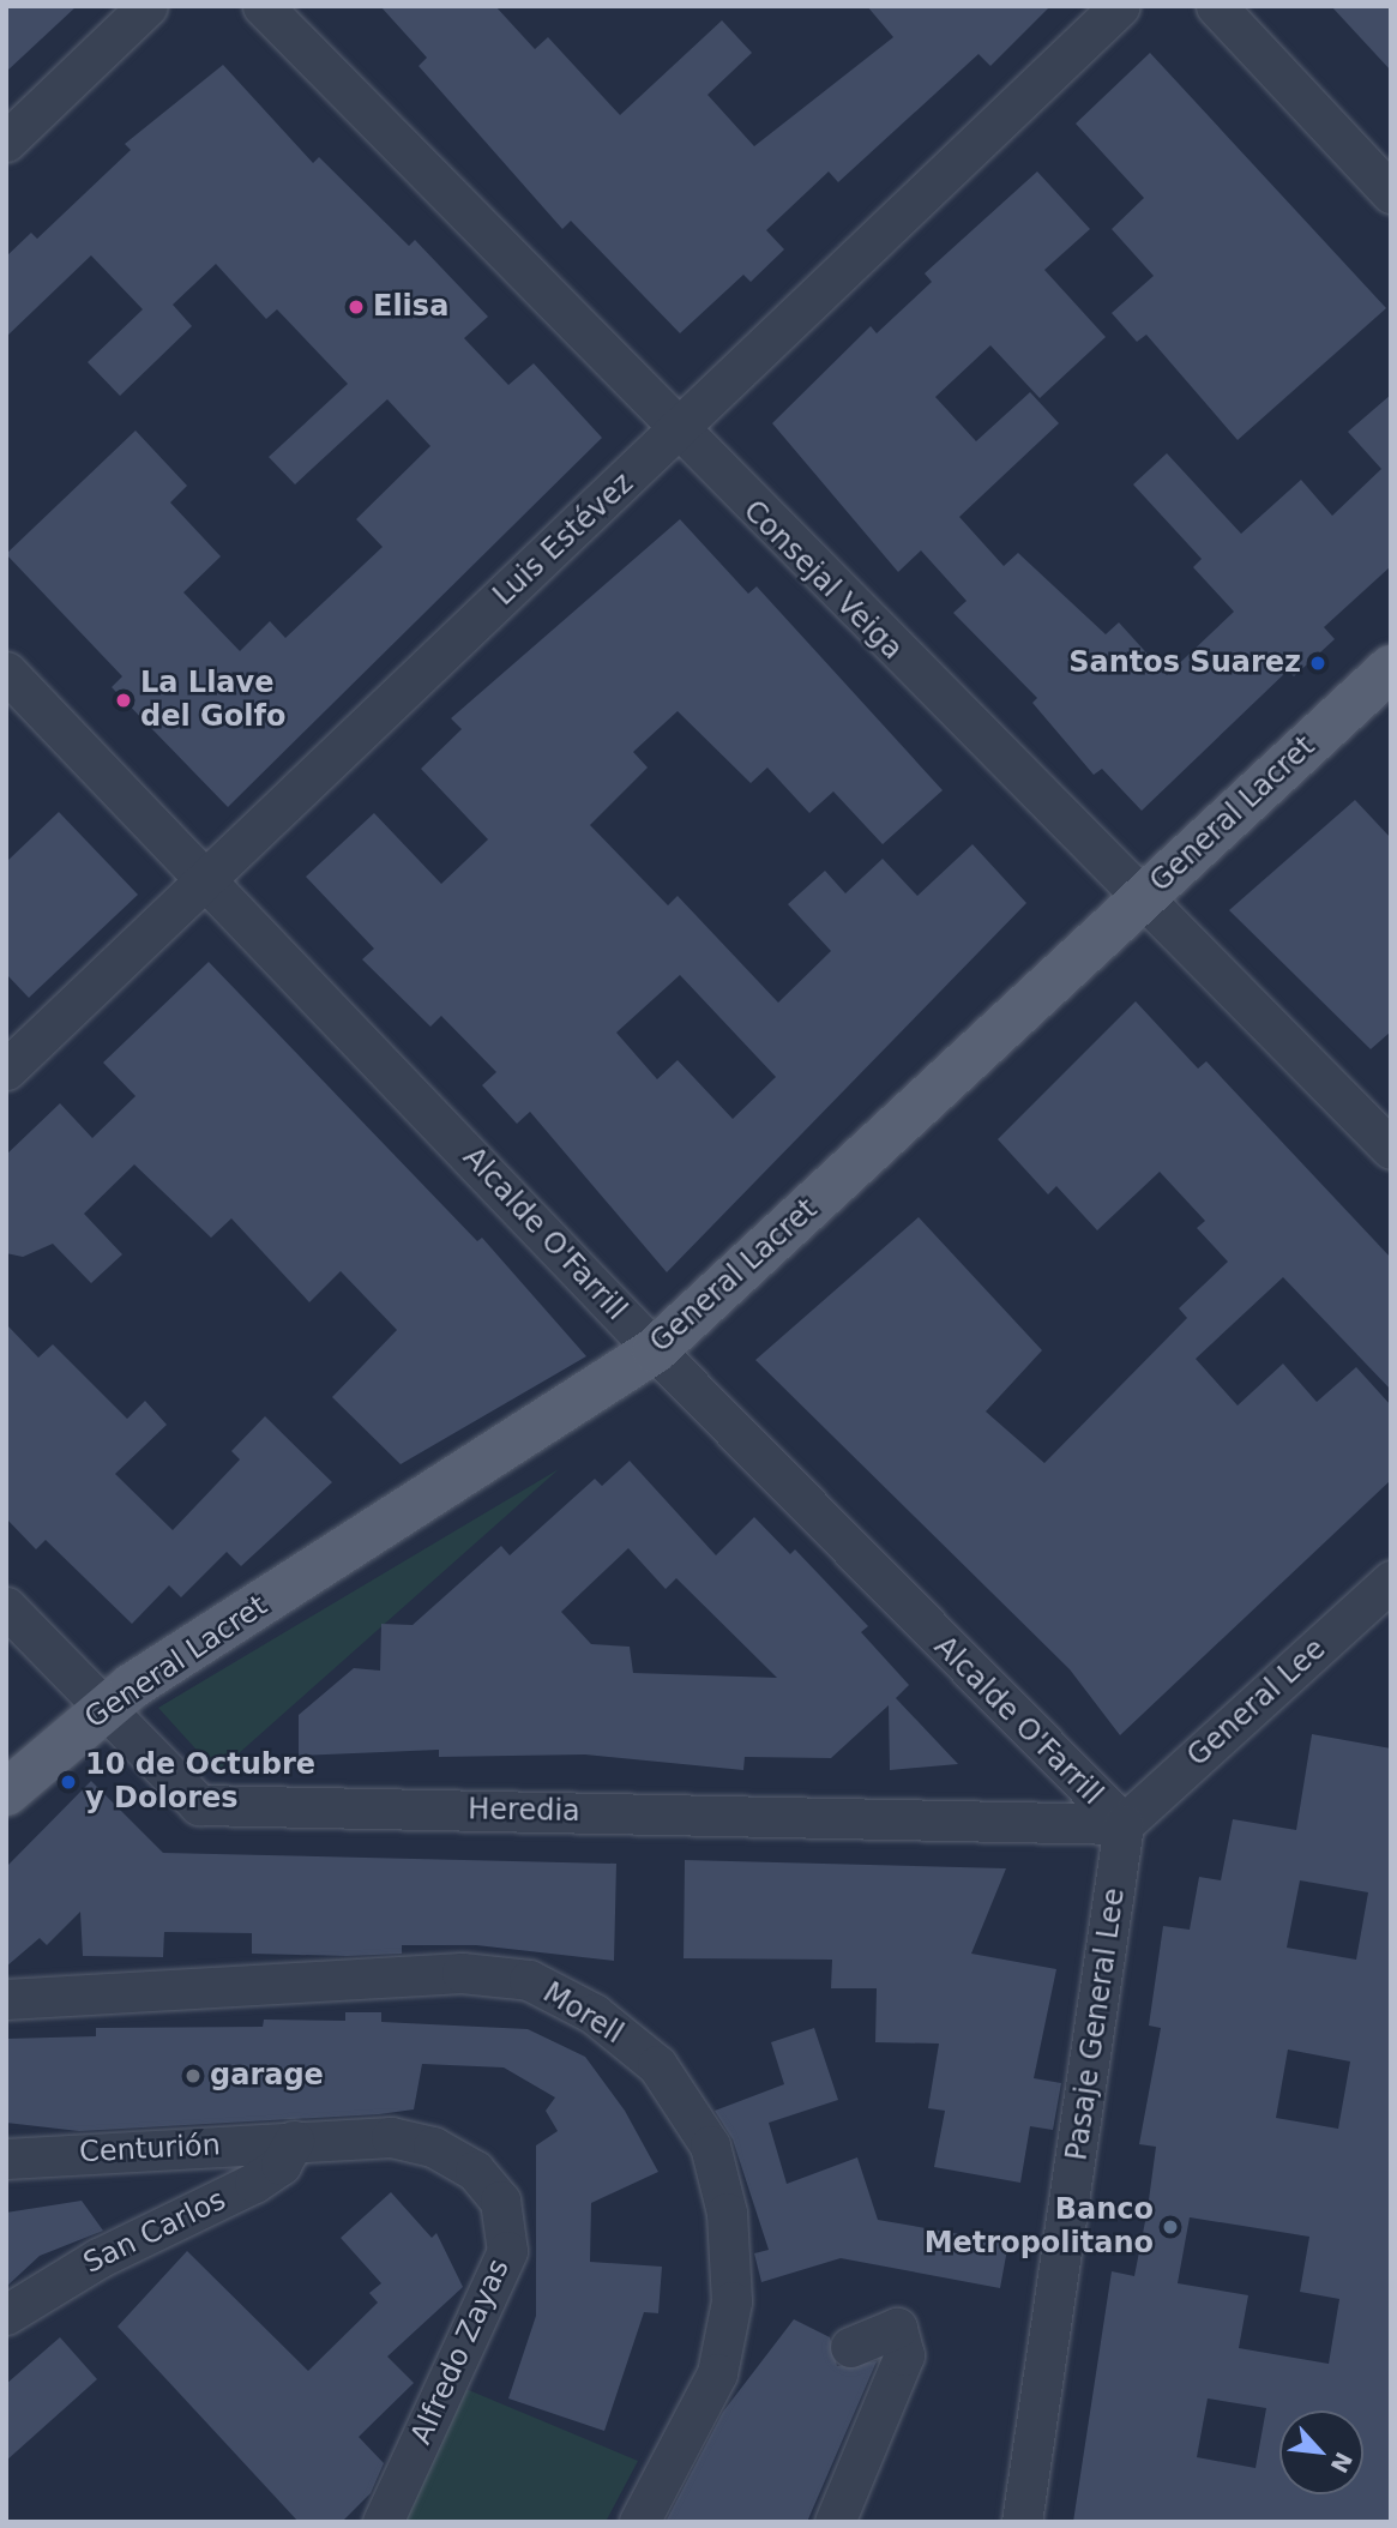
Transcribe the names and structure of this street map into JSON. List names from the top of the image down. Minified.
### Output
{"streets":{"main road":["General Lacret"],"street":["Luis Estévez","Consejal Veiga","Alcalde O'Farrill","General Lee","Heredia","Morell","Pasaje General Lee","Centurión","San Carlos","Alfredo Zayas"]},"crossings":[["Luis Estévez","Consejal Veiga"],["Luis Estévez","Alcalde O'Farrill"],["Consejal Veiga","General Lacret"],["General Lacret","Alcalde O'Farrill"],["General Lacret","Heredia"],["Alcalde O'Farrill","General Lee"],["Alcalde O'Farrill","Heredia"],["Alcalde O'Farrill","Pasaje General Lee"],["General Lee","Heredia"],["General Lee","Pasaje General Lee"],["Heredia","Pasaje General Lee"],["Centurión","San Carlos"],["Centurión","Alfredo Zayas"],["San Carlos","Alfredo Zayas"]],"places":["Elisa","Santos Suarez","La Llave del Golfo","10 de Octubre y Dolores","garage","Banco Metropolitano"],"north":"bottom right"}
